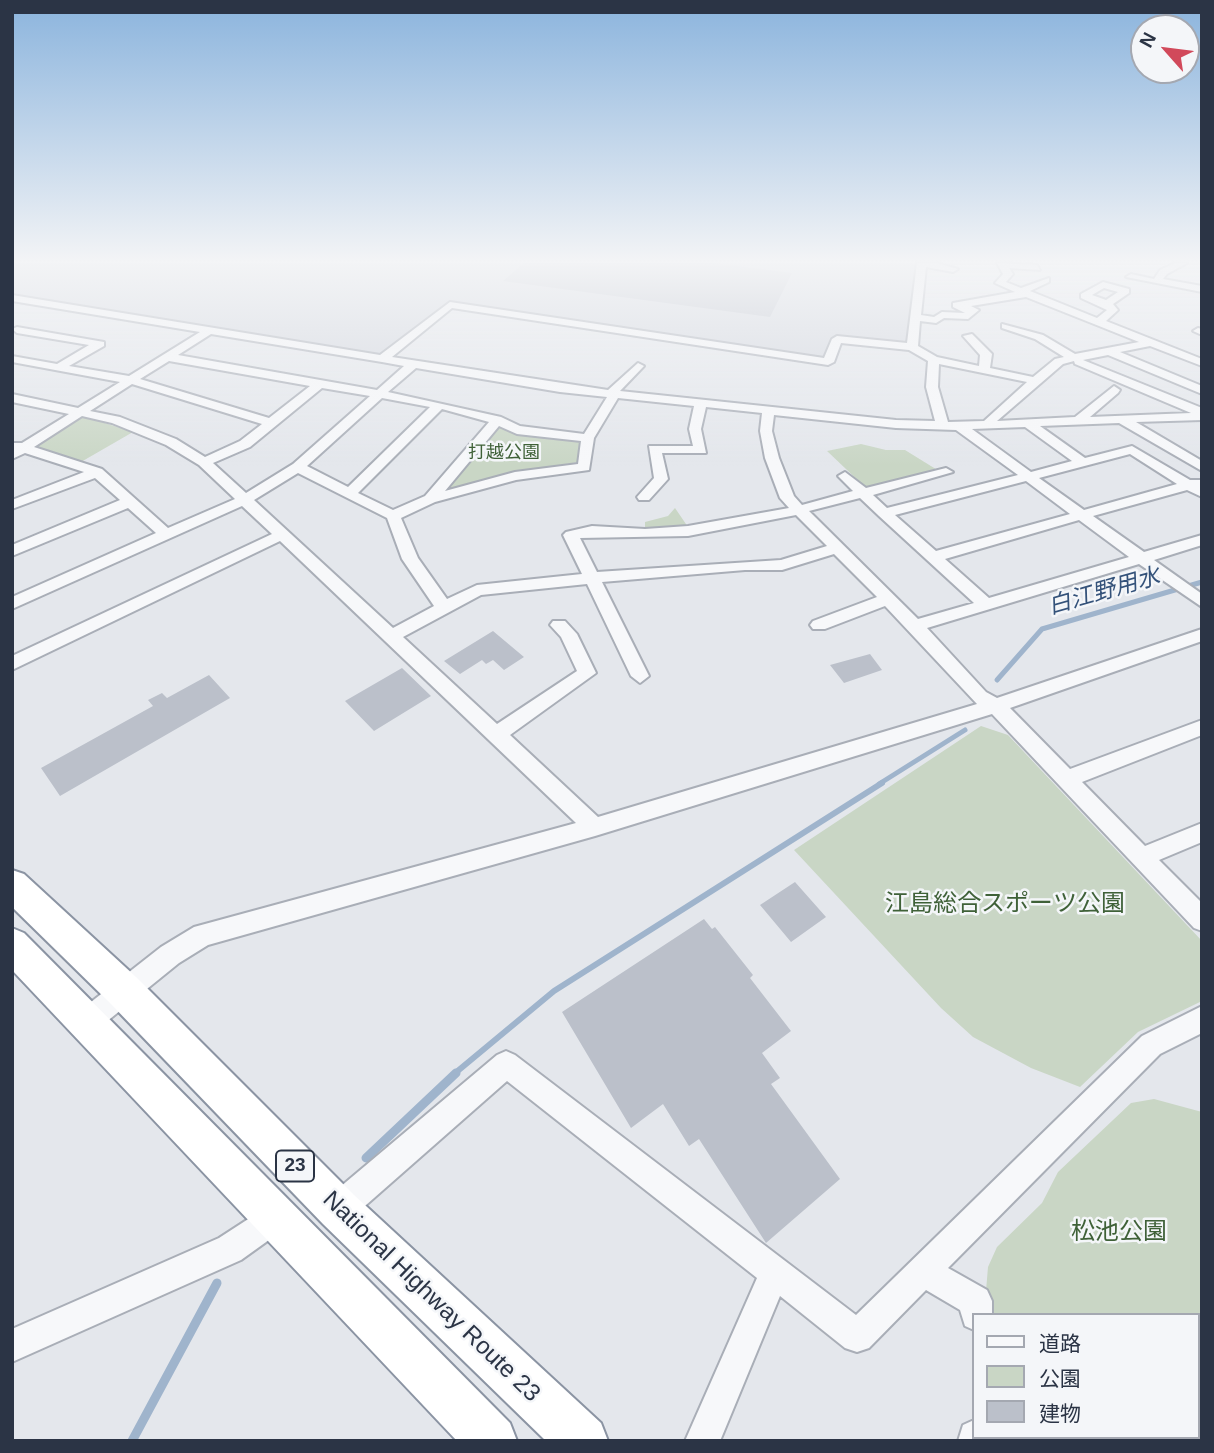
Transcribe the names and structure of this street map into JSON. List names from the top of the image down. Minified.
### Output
{"streets":{"highway":["23","National Highway Route 23"]},"water":["白江野用水"],"parks":["打越公園","江島総合スポーツ公園","松池公園"],"legend":["道路","公園","建物"],"north":"top left"}
